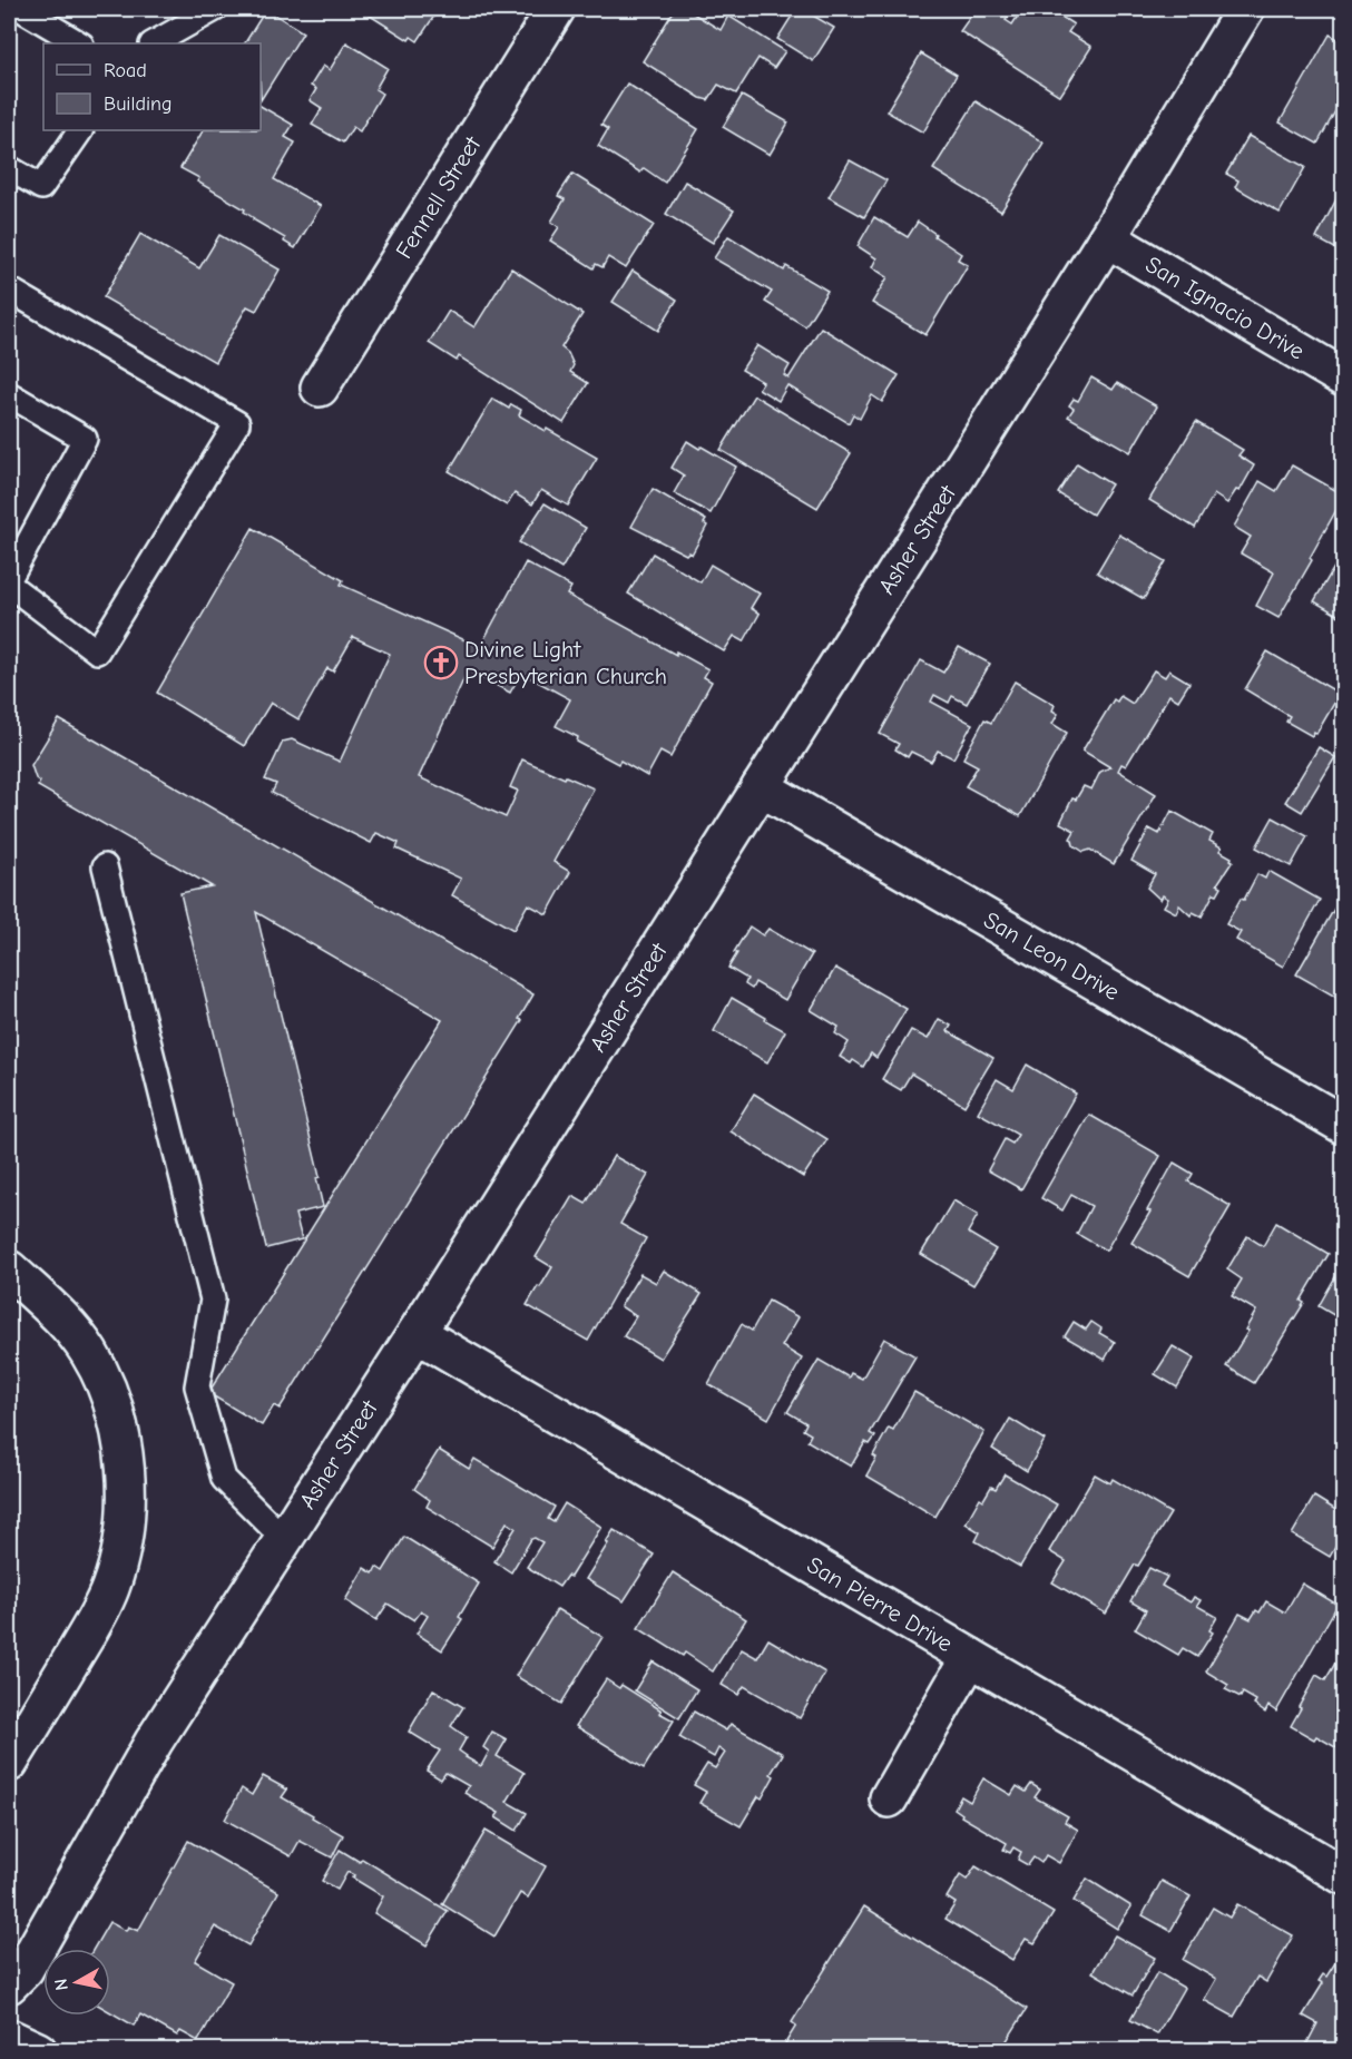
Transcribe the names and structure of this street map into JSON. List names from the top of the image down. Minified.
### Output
{"streets":{"main road":["Fennell Street","San Ignacio Drive","Asher Street","San Leon Drive","San Pierre Drive"]},"crossings":[["San Ignacio Drive","Asher Street"],["Asher Street","San Leon Drive"],["Asher Street","San Pierre Drive"]],"places":{"church":["Divine Light Presbyterian Church"]},"legend":["Road","Building"],"north":"left"}
